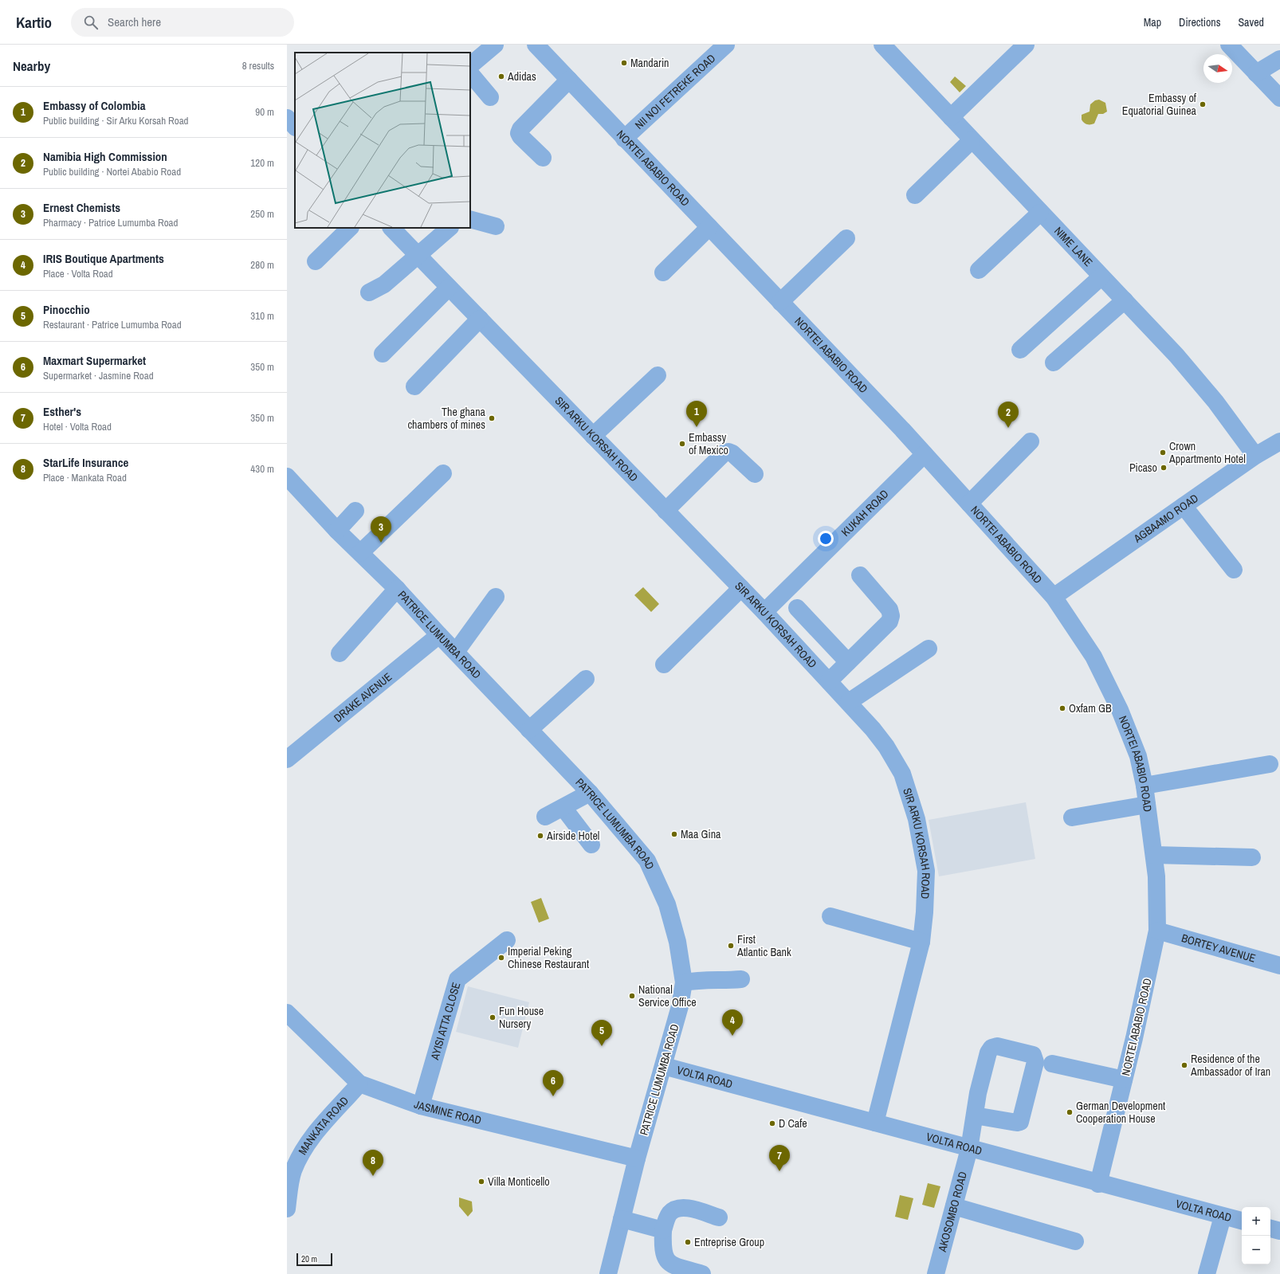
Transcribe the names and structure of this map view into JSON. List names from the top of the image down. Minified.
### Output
{"streets":{"street":["NII NOI FETREKE ROAD","NORTEI ABABIO ROAD","NIME LANE","SIR ARKU KORSAH ROAD","KUKAH ROAD","AGBAAMO ROAD","PATRICE LUMUMBA ROAD","DRAKE AVENUE","BORTEY AVENUE","AYISI ATTA CLOSE","VOLTA ROAD","JASMINE ROAD","MANKATA ROAD","AKOSOMBO ROAD"]},"crossings":[["NII NOI FETREKE ROAD","NORTEI ABABIO ROAD"],["NORTEI ABABIO ROAD","KUKAH ROAD"],["NORTEI ABABIO ROAD","AGBAAMO ROAD"],["NORTEI ABABIO ROAD","BORTEY AVENUE"],["NORTEI ABABIO ROAD","VOLTA ROAD"],["NIME LANE","AGBAAMO ROAD"],["SIR ARKU KORSAH ROAD","KUKAH ROAD"],["SIR ARKU KORSAH ROAD","VOLTA ROAD"],["PATRICE LUMUMBA ROAD","DRAKE AVENUE"],["PATRICE LUMUMBA ROAD","VOLTA ROAD"],["PATRICE LUMUMBA ROAD","JASMINE ROAD"],["AYISI ATTA CLOSE","JASMINE ROAD"],["VOLTA ROAD","AKOSOMBO ROAD"],["JASMINE ROAD","MANKATA ROAD"]],"places":["Mandarin","Adidas","Embassy of Equatorial Guinea","The ghana chambers of mines","Embassy of Mexico","Crown Appartmento Hotel","Picaso","Oxfam GB","Maa Gina","Airside Hotel","First Atlantic Bank","Imperial Peking Chinese Restaurant","National Service Office","Fun House Nursery","Residence of the Ambassador of Iran","German Development Cooperation House","D Cafe","Villa Monticello","Entreprise Group"],"scale_bar":"20 m","north":"right","page":{"header":"Kartio","search":"Search here","nav":["Map","Directions","Saved"],"heading":["Nearby","8 results"],"list":[{"mark":"1","name":"Embassy of Colombia","note":"Public building · Sir Arku Korsah Road","value":"90 m"},{"mark":"2","name":"Namibia High Commission","note":"Public building · Nortei Ababio Road","value":"120 m"},{"mark":"3","name":"Ernest Chemists","note":"Pharmacy · Patrice Lumumba Road","value":"250 m"},{"mark":"4","name":"IRIS Boutique Apartments","note":"Place · Volta Road","value":"280 m"},{"mark":"5","name":"Pinocchio","note":"Restaurant · Patrice Lumumba Road","value":"310 m"},{"mark":"6","name":"Maxmart Supermarket","note":"Supermarket · Jasmine Road","value":"350 m"},{"mark":"7","name":"Esther's","note":"Hotel · Volta Road","value":"350 m"},{"mark":"8","name":"StarLife Insurance","note":"Place · Mankata Road","value":"430 m"}],"pins":["1","2","3","4","5","6","7","8"],"map_buttons":["+","−"],"scale":"20 m"}}
